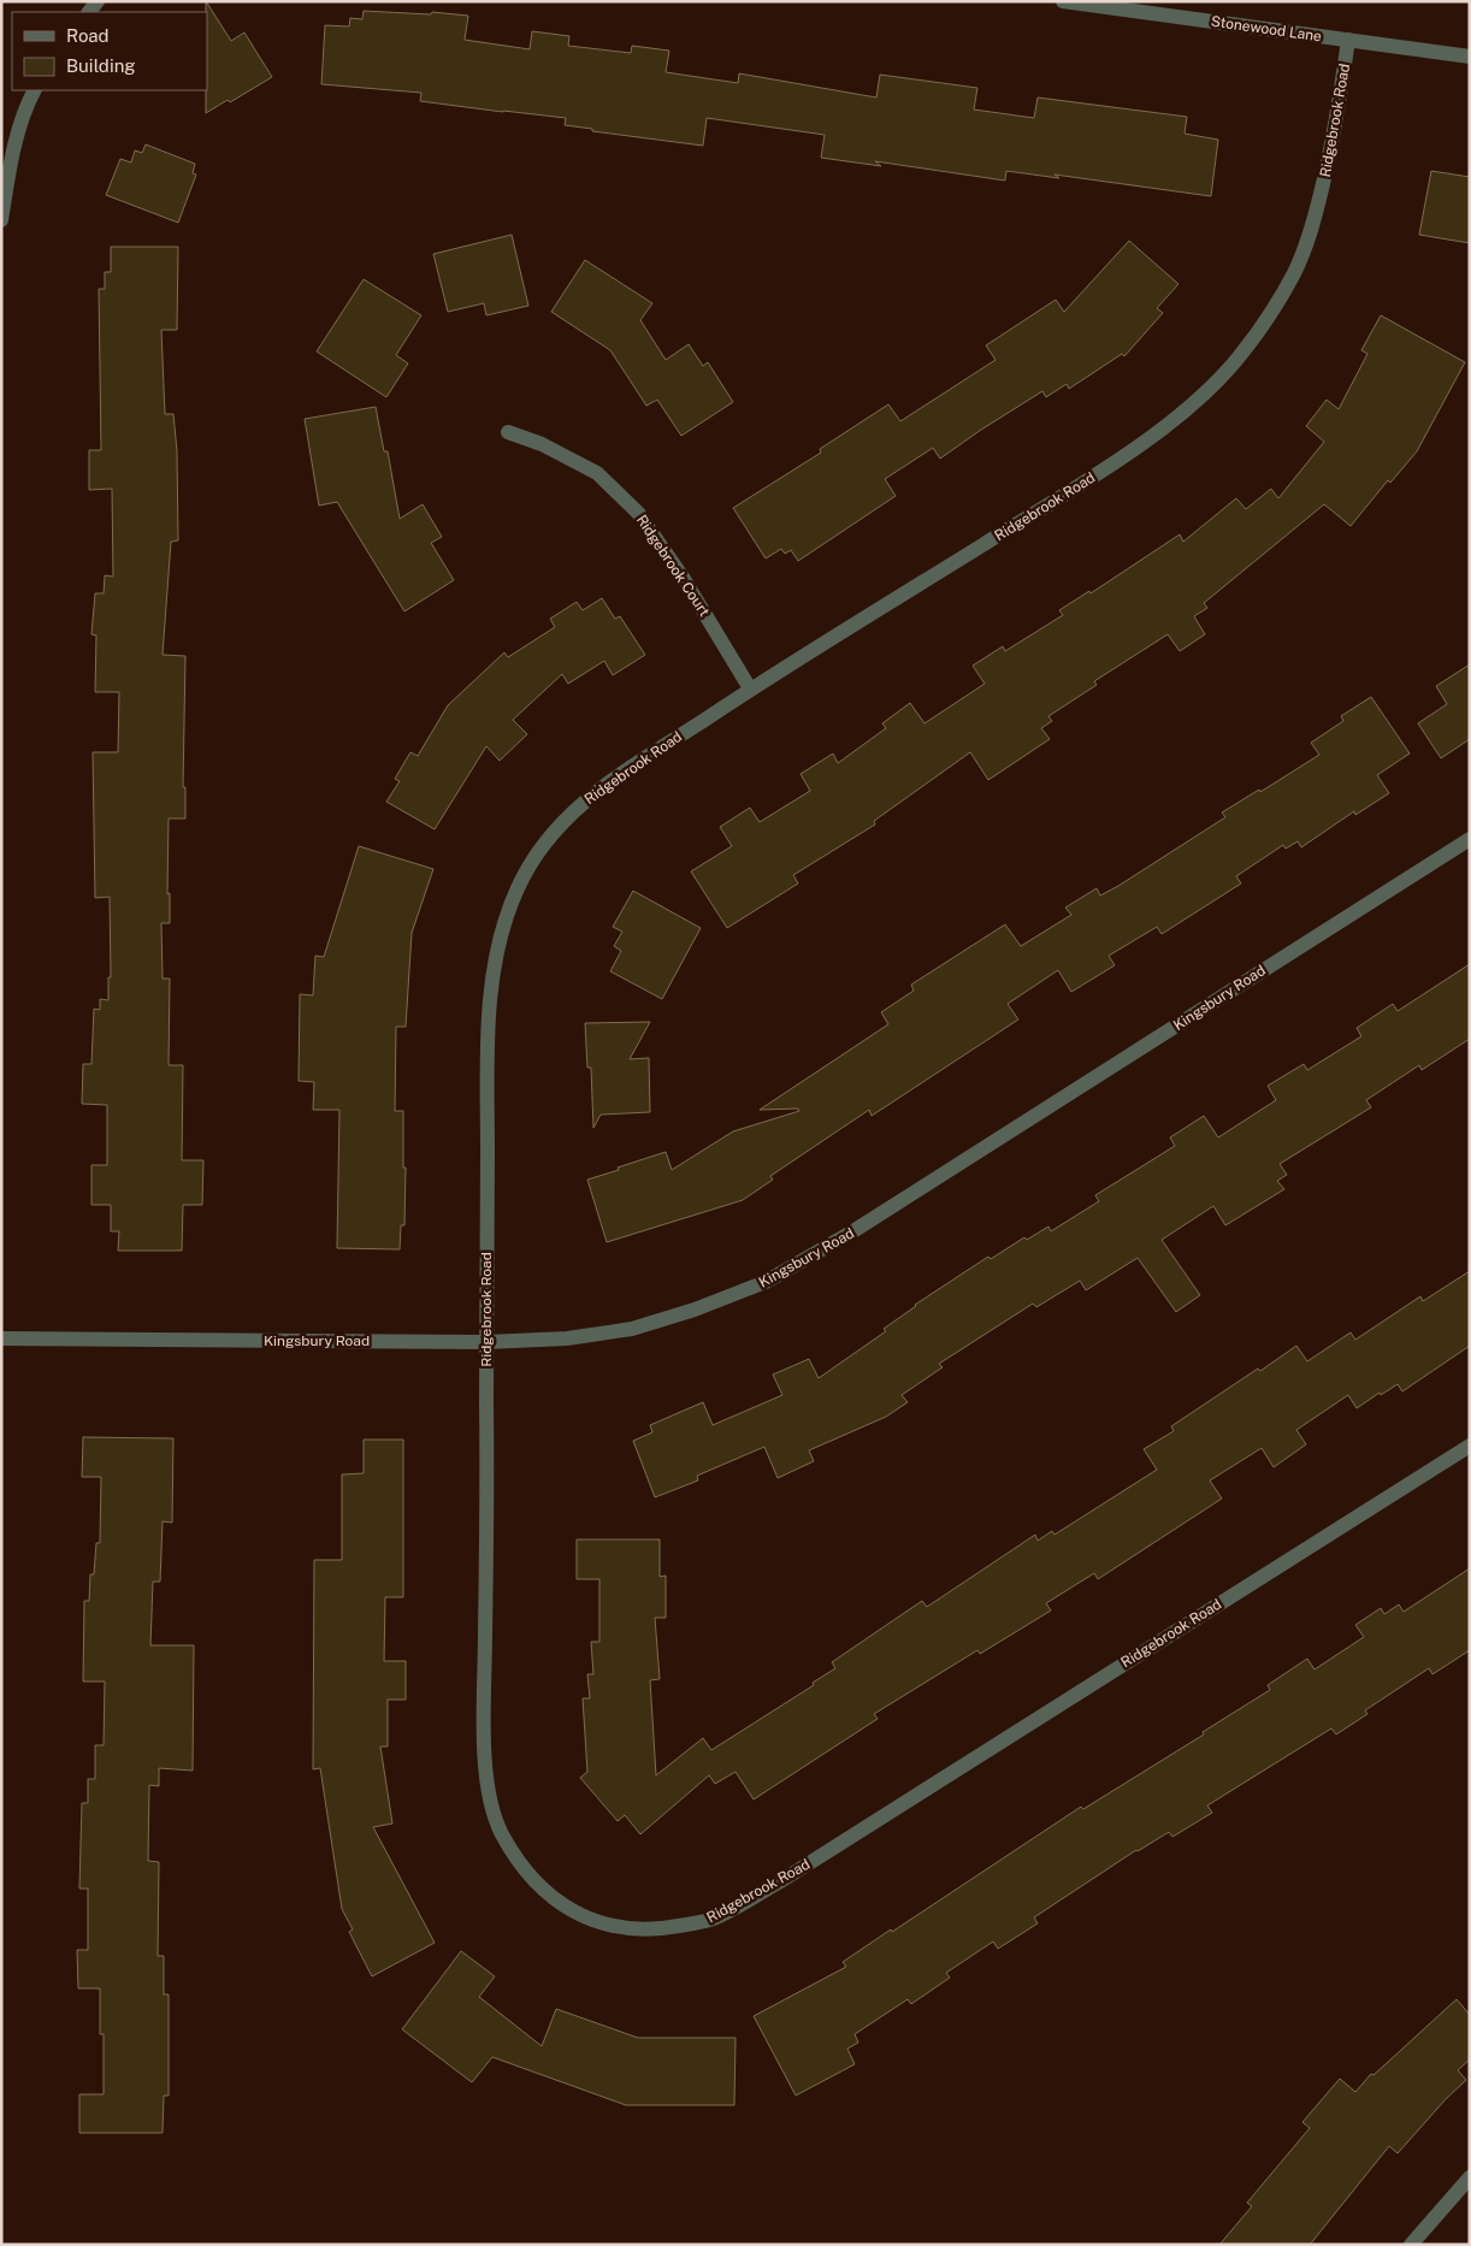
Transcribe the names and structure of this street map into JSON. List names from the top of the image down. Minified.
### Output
{"streets":{"street":["Stonewood Lane","Ridgebrook Road","Ridgebrook Court","Kingsbury Road"]},"crossings":[["Stonewood Lane","Ridgebrook Road"],["Ridgebrook Road","Ridgebrook Court"],["Ridgebrook Road","Kingsbury Road"]],"legend":["Road","Building"]}
